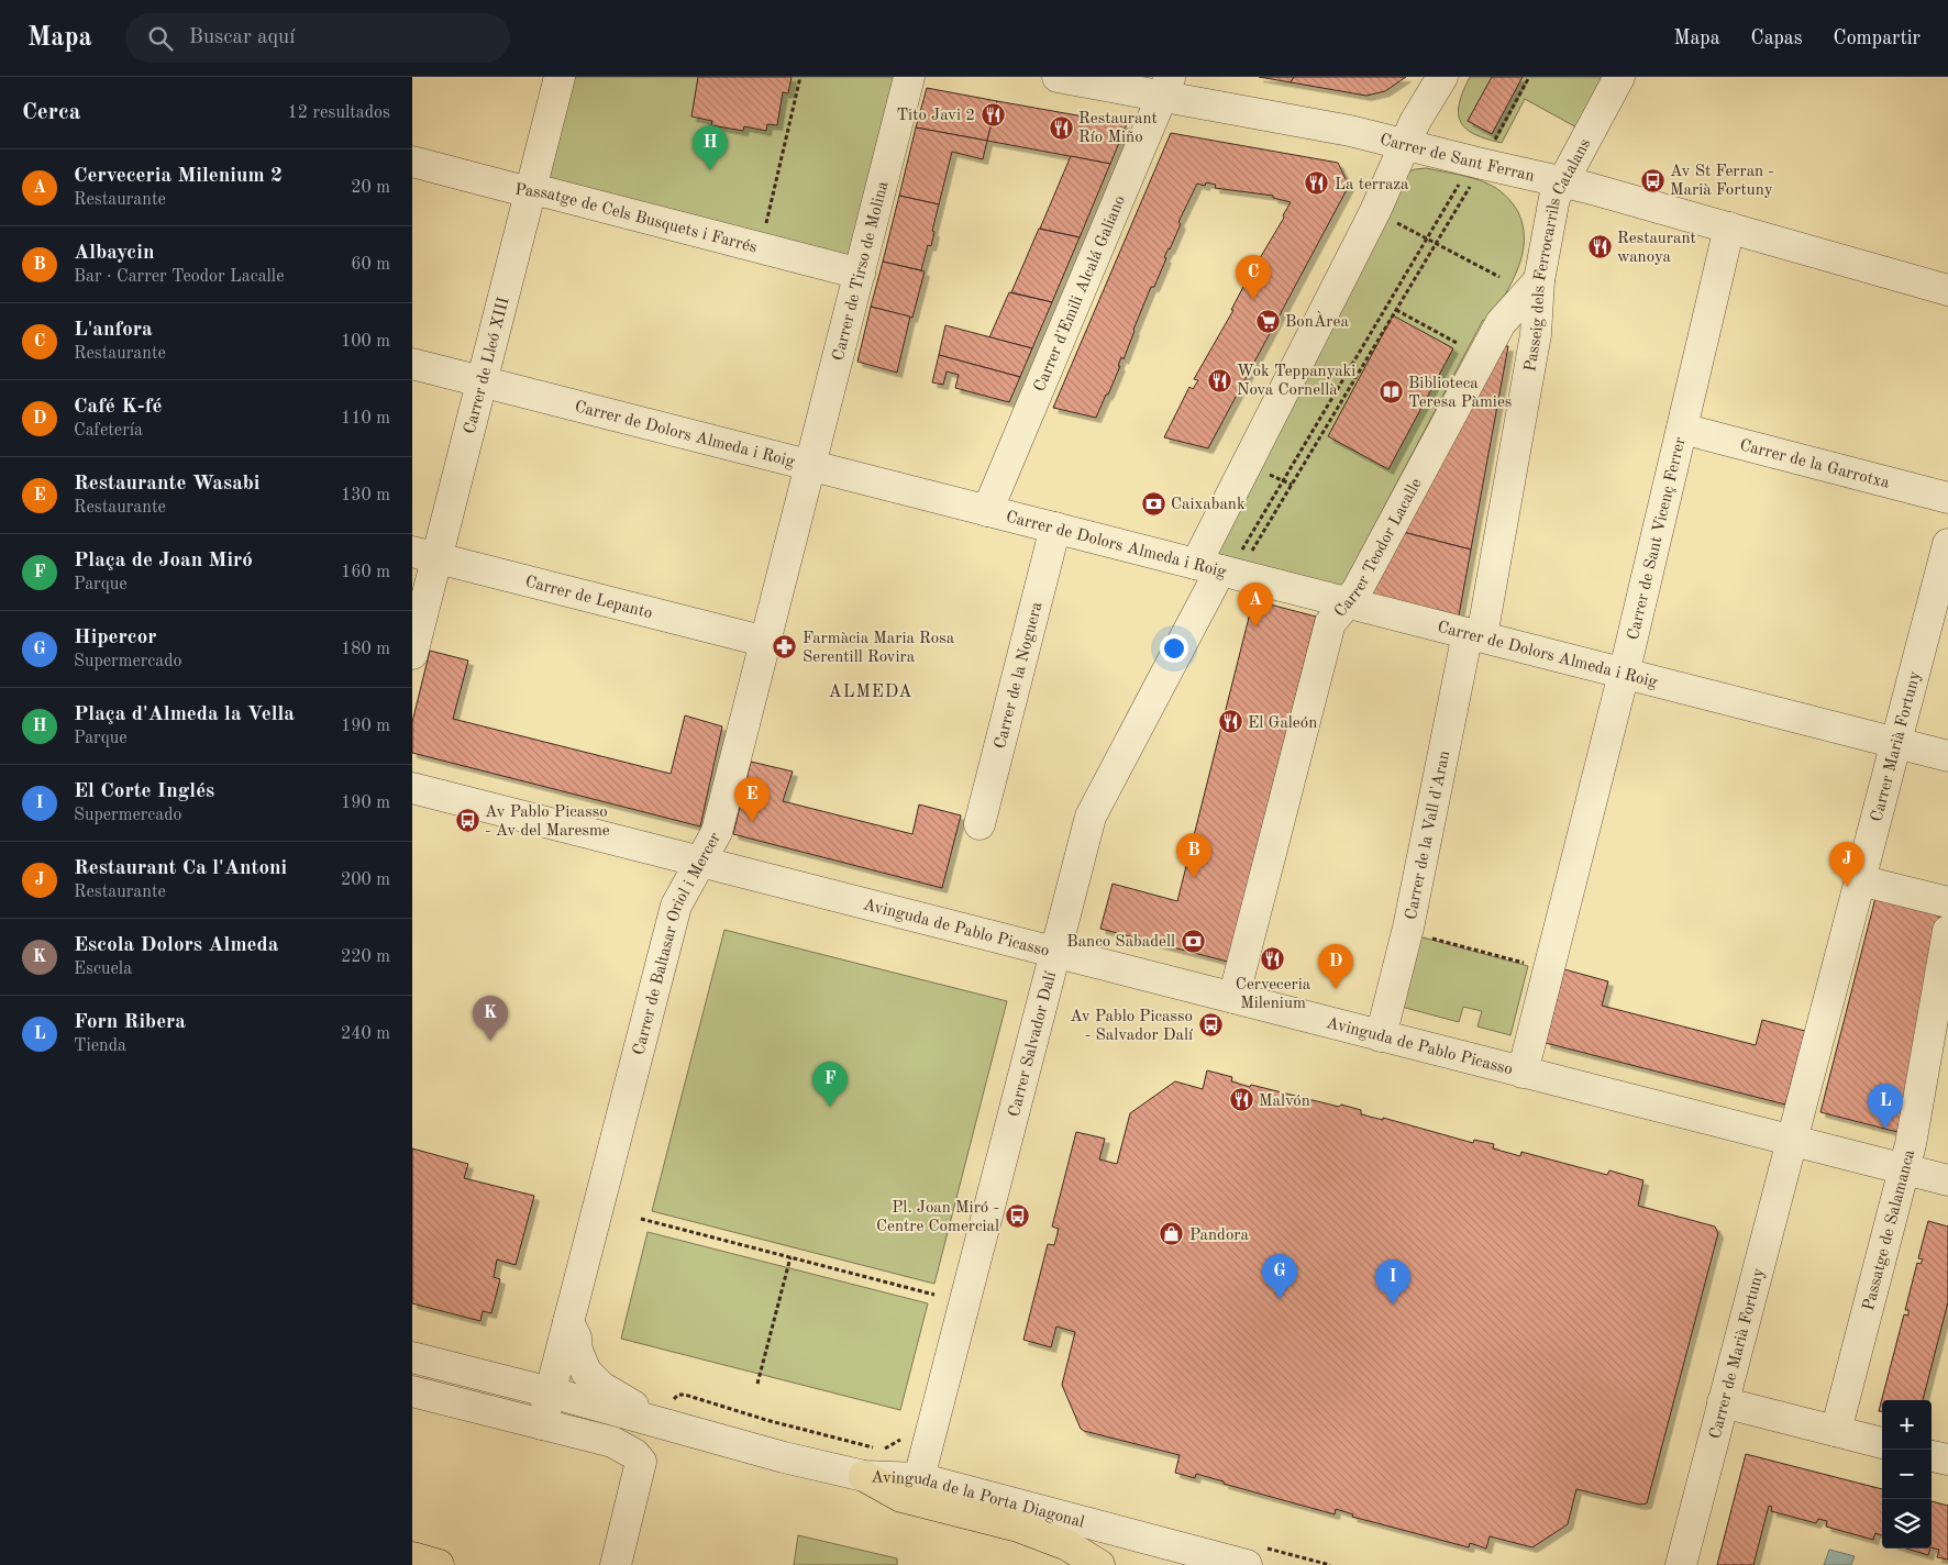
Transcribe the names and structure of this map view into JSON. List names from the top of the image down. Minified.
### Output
{"streets":{"street":["Carrer de Sant Ferran","Passatge de Cels Busquets i Farrés","Passeig dels Ferrocarrils Catalans","Carrer de Tirso de Molina","Carrer d'Emili Alcalá Galiano","Carrer de Lleó XIII","Carrer de Dolors Almeda i Roig","Carrer de la Garrotxa","Carrer de Sant Vicenç Ferrer","Carrer Teodor Lacalle","Carrer de Lepanto","Carrer de la Noguera","Carrer Marià Fortuny","Carrer de la Vall d'Aran","Avinguda de Pablo Picasso","Carrer de Baltasar Oriol i Mercer","Carrer Salvador Dalí","Passatge de Salamanca","Carrer de Marià Fortuny","Avinguda de la Porta Diagonal"]},"crossings":[["Carrer de Sant Ferran","Passeig dels Ferrocarrils Catalans"],["Carrer de Sant Ferran","Carrer d'Emili Alcalá Galiano"],["Carrer de Sant Ferran","Carrer de Sant Vicenç Ferrer"],["Passatge de Cels Busquets i Farrés","Carrer de Tirso de Molina"],["Passatge de Cels Busquets i Farrés","Carrer de Lleó XIII"],["Passeig dels Ferrocarrils Catalans","Carrer de Dolors Almeda i Roig"],["Passeig dels Ferrocarrils Catalans","Carrer Teodor Lacalle"],["Passeig dels Ferrocarrils Catalans","Carrer de la Vall d'Aran"],["Carrer de Tirso de Molina","Carrer de Dolors Almeda i Roig"],["Carrer de Tirso de Molina","Carrer de Baltasar Oriol i Mercer"],["Carrer d'Emili Alcalá Galiano","Carrer de Dolors Almeda i Roig"],["Carrer de Lleó XIII","Carrer de Dolors Almeda i Roig"],["Carrer de Lleó XIII","Carrer de Lepanto"],["Carrer de Dolors Almeda i Roig","Carrer de Sant Vicenç Ferrer"],["Carrer de Dolors Almeda i Roig","Carrer Teodor Lacalle"],["Carrer de Dolors Almeda i Roig","Carrer de la Noguera"],["Carrer de Dolors Almeda i Roig","Carrer Marià Fortuny"],["Carrer de Dolors Almeda i Roig","Carrer de la Vall d'Aran"],["Carrer de Dolors Almeda i Roig","Carrer de Baltasar Oriol i Mercer"],["Carrer de Dolors Almeda i Roig","Carrer Salvador Dalí"],["Carrer de la Garrotxa","Carrer de Sant Vicenç Ferrer"],["Carrer de Sant Vicenç Ferrer","Avinguda de Pablo Picasso"],["Carrer Teodor Lacalle","Avinguda de Pablo Picasso"],["Carrer de Lepanto","Carrer de Baltasar Oriol i Mercer"],["Carrer Marià Fortuny","Avinguda de Pablo Picasso"],["Carrer Marià Fortuny","Carrer de Marià Fortuny"],["Carrer de la Vall d'Aran","Avinguda de Pablo Picasso"],["Avinguda de Pablo Picasso","Carrer de Baltasar Oriol i Mercer"],["Avinguda de Pablo Picasso","Carrer Salvador Dalí"],["Avinguda de Pablo Picasso","Passatge de Salamanca"],["Avinguda de Pablo Picasso","Carrer de Marià Fortuny"],["Carrer de Baltasar Oriol i Mercer","Avinguda de la Porta Diagonal"],["Carrer Salvador Dalí","Avinguda de la Porta Diagonal"]],"districts":["ALMEDA"],"places":{"restaurant":["Tito Javi 2","Restaurant Río Miño","La terraza","Restaurant wanoya","Wok Teppanyaki Nova Cornellà","El Galeón","Cerveceria Milenium","Malvón"],"bus stop":["Av St Ferran - Marià Fortuny","Av Pablo Picasso - Av del Maresme","Av Pablo Picasso - Salvador Dalí","Pl. Joan Miró - Centre Comercial"],"supermarket":["BonÀrea"],"library":["Biblioteca Teresa Pàmies"],"bank":["Caixabank","Banco Sabadell"],"pharmacy":["Farmàcia Maria Rosa Serentill Rovira"],"shop":["Pandora"]},"page":{"header":"Mapa","search":"Buscar aquí","nav":["Mapa","Capas","Compartir"],"heading":["Cerca","12 resultados"],"pins":["H","C","A","E","B","J","D","K","F","L","G","I"],"list":[{"mark":"A","name":"Cerveceria Milenium 2","note":"Restaurante","value":"20 m"},{"mark":"B","name":"Albaycin","note":"Bar · Carrer Teodor Lacalle","value":"60 m"},{"mark":"C","name":"L'anfora","note":"Restaurante","value":"100 m"},{"mark":"D","name":"Café K-fé","note":"Cafetería","value":"110 m"},{"mark":"E","name":"Restaurante Wasabi","note":"Restaurante","value":"130 m"},{"mark":"F","name":"Plaça de Joan Miró","note":"Parque","value":"160 m"},{"mark":"G","name":"Hipercor","note":"Supermercado","value":"180 m"},{"mark":"H","name":"Plaça d'Almeda la Vella","note":"Parque","value":"190 m"},{"mark":"I","name":"El Corte Inglés","note":"Supermercado","value":"190 m"},{"mark":"J","name":"Restaurant Ca l'Antoni","note":"Restaurante","value":"200 m"},{"mark":"K","name":"Escola Dolors Almeda","note":"Escuela","value":"220 m"},{"mark":"L","name":"Forn Ribera","note":"Tienda","value":"240 m"}],"map_buttons":["+","−"]}}
